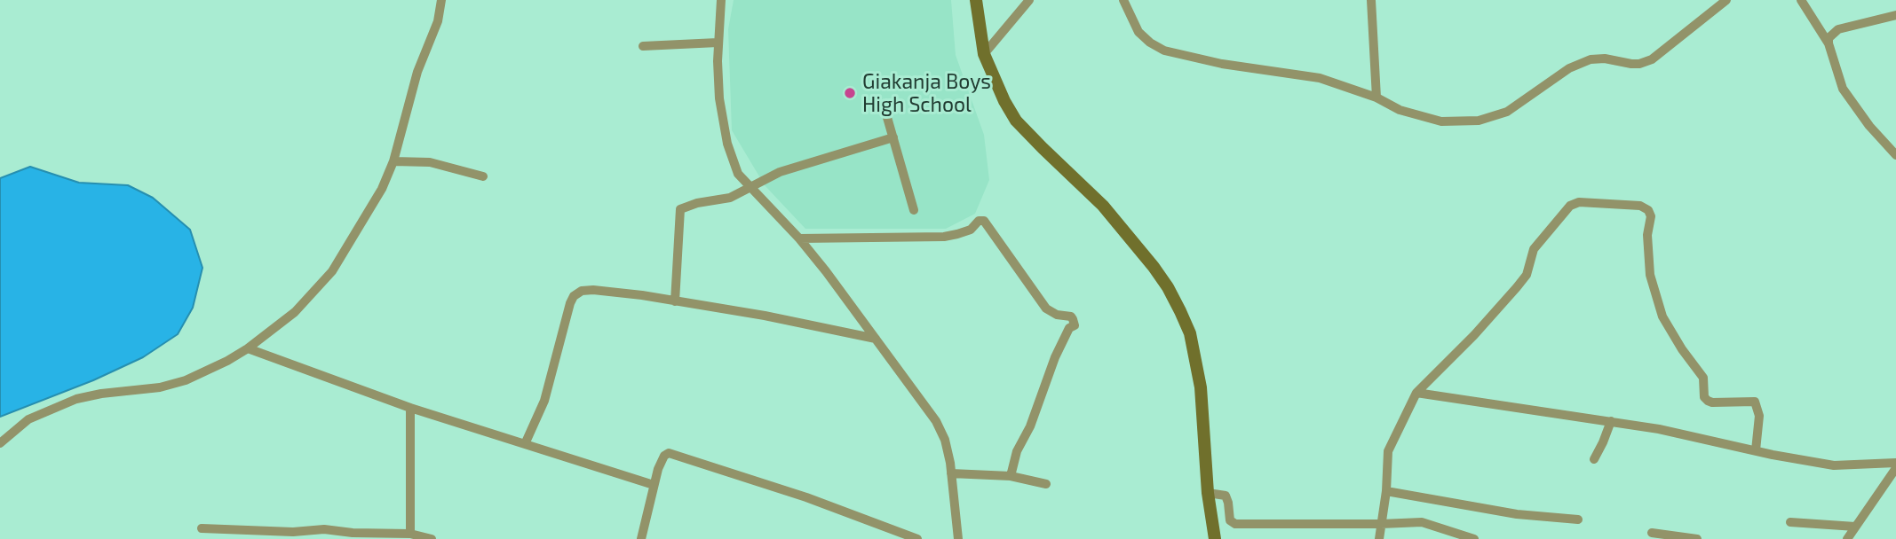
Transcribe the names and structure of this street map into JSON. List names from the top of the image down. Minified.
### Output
{"places":["Giakanja Boys High School"]}
